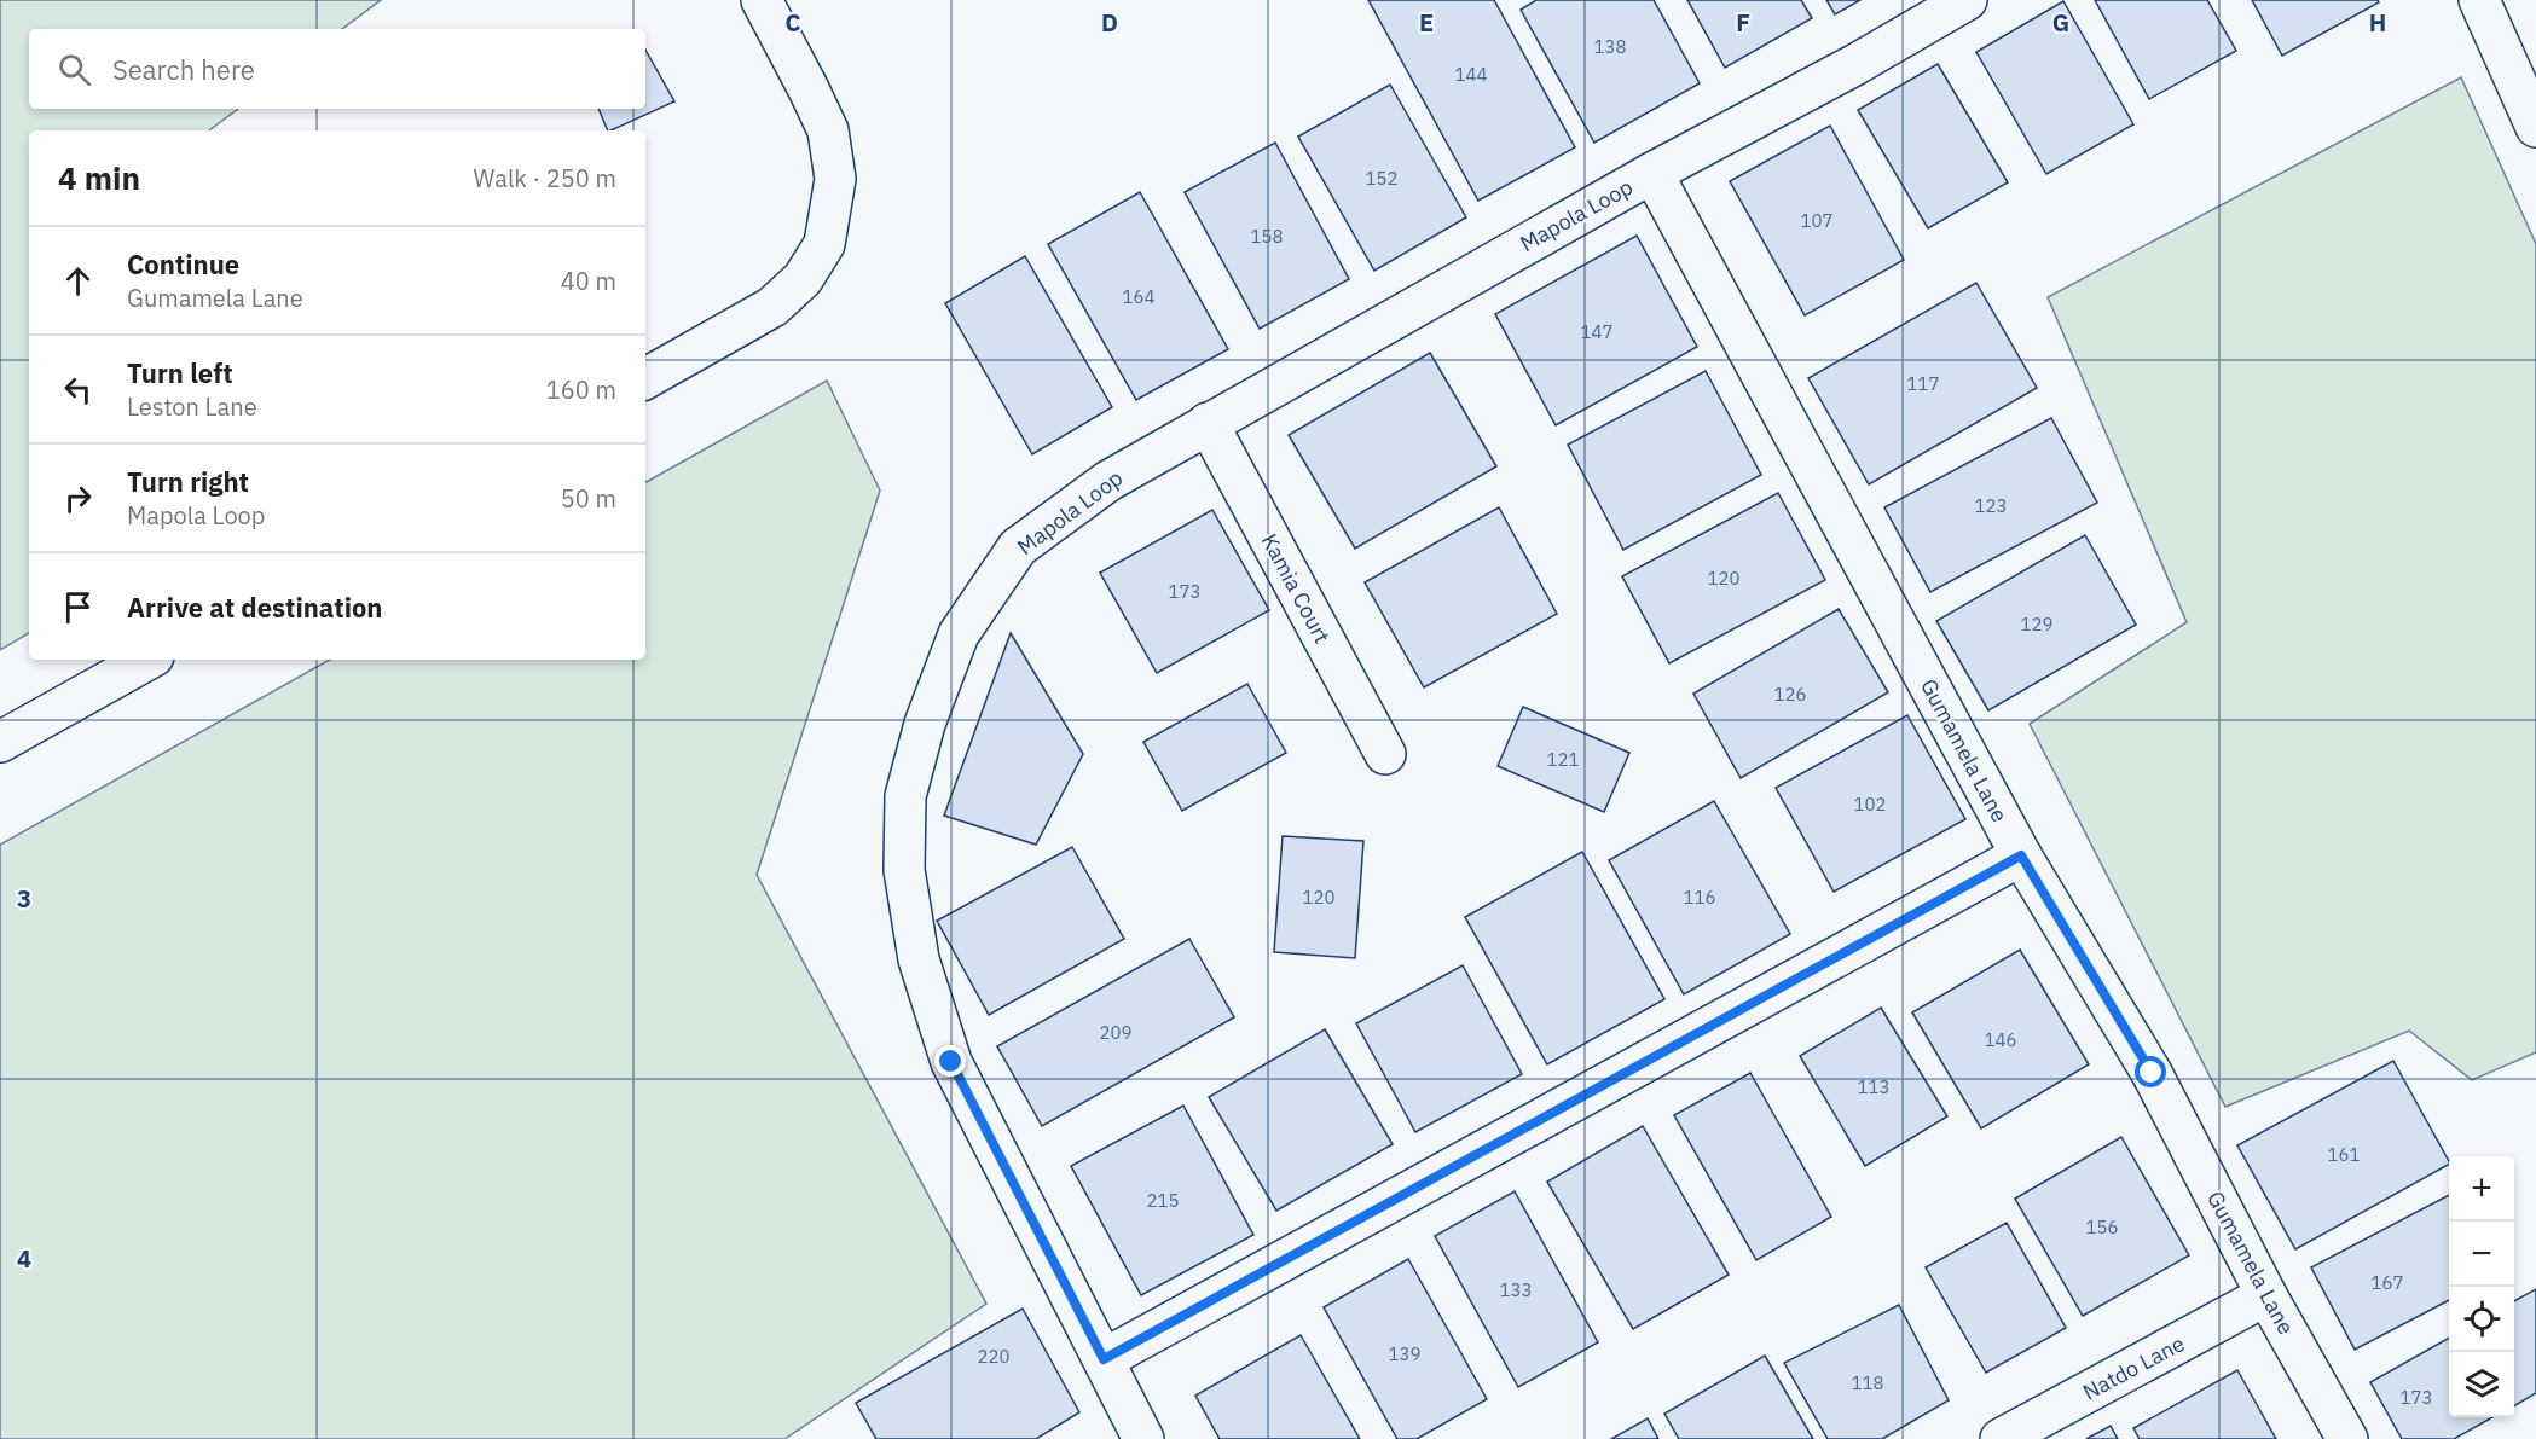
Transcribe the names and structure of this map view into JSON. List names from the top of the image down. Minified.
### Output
{"streets":{"street":["Mapola Loop","Kamia Court","Gumamela Lane","Natdo Lane"]},"crossings":[["Mapola Loop","Kamia Court"],["Mapola Loop","Gumamela Lane"],["Gumamela Lane","Natdo Lane"]],"house_numbers":["138","144","152","107","158","164","147","117","123","120","173","129","126","121","102","120","116","209","146","113","161","215","156","167","133","139","220","118","173"],"page":{"search":"Search here","heading":["4 min","Walk · 250 m"],"list":[["Continue","Gumamela Lane","40 m"],["Turn left","Leston Lane","160 m"],["Turn right","Mapola Loop","50 m"],"Arrive at destination"],"map_buttons":["+","−"]},"grid":{"columns":["C","D","E","F","G","H"],"rows":["3","4"]}}
